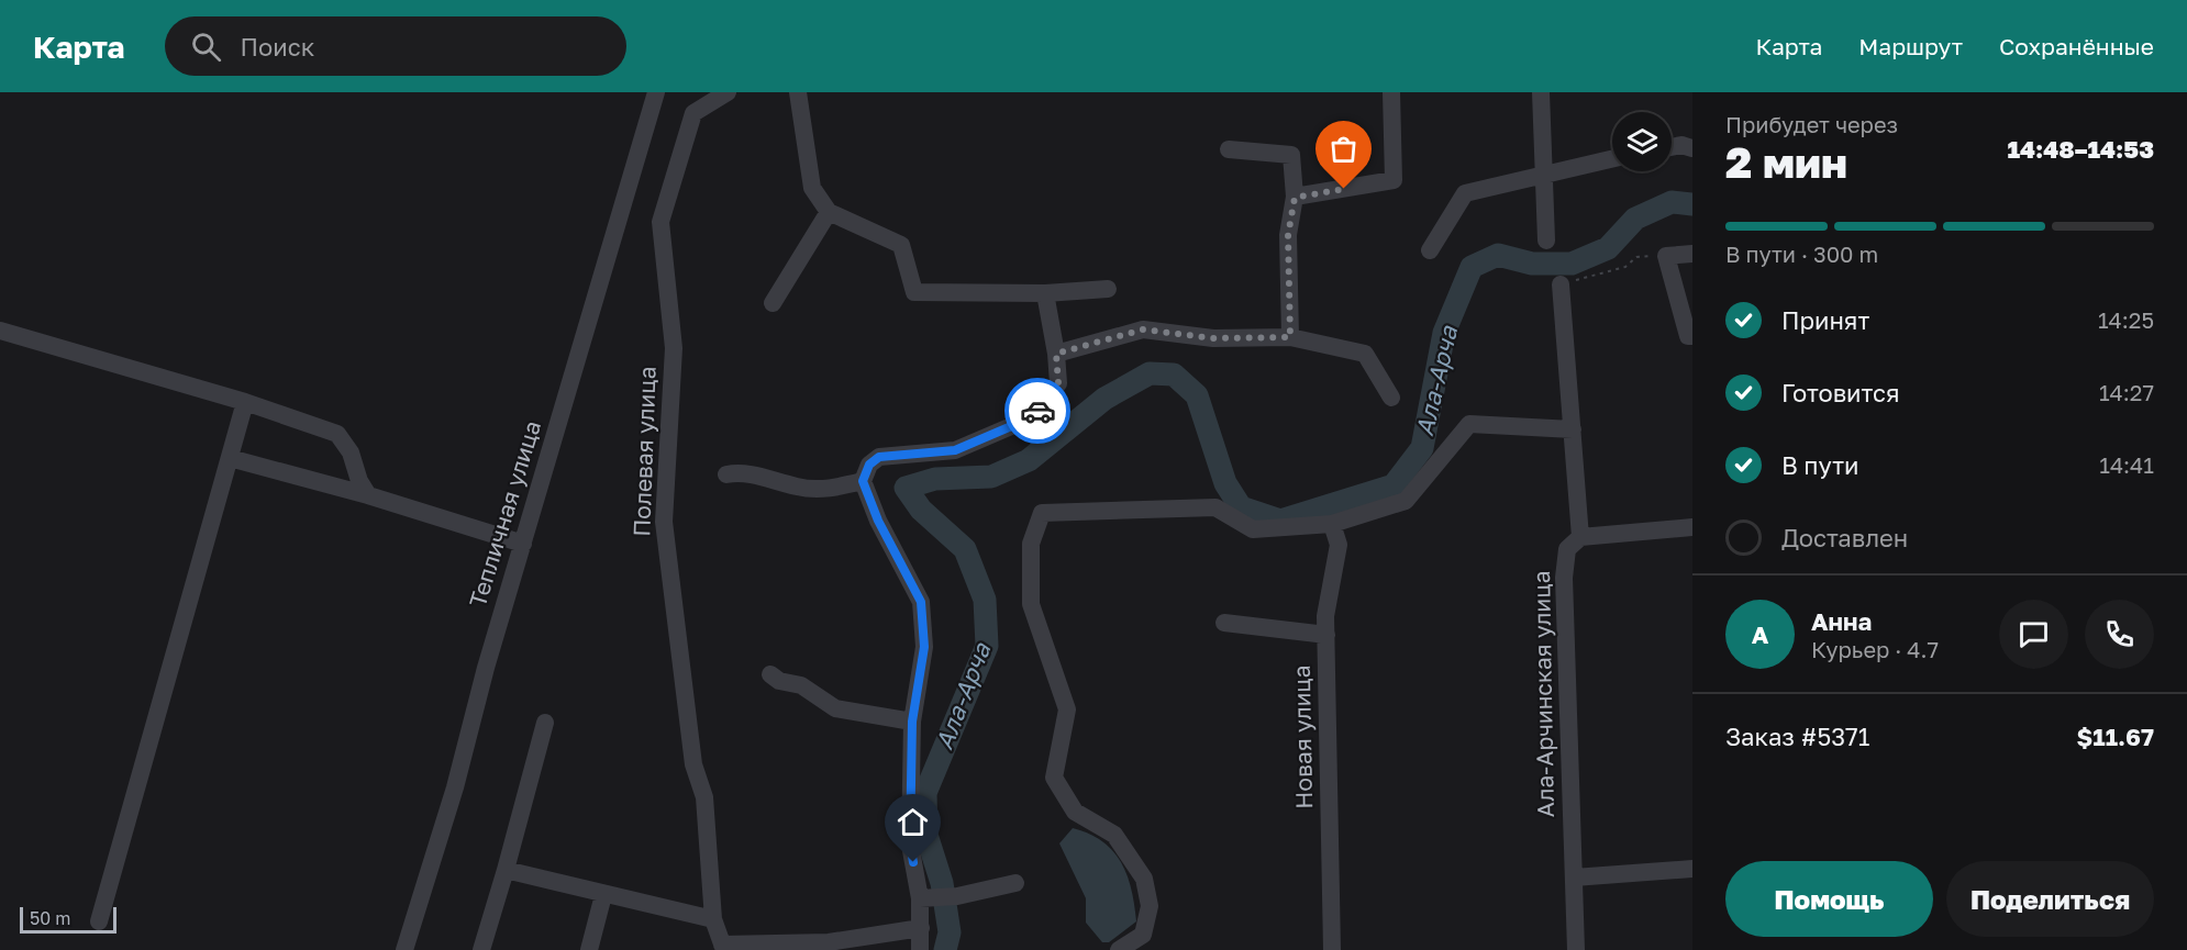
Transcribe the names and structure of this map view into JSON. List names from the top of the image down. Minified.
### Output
{"streets":{"street":["Полевая улица","Тепличная улица","Ала-Арчинская улица","Новая улица"]},"water":["Ала-Арча"],"scale_bar":"50 m","page":{"header":"Карта","search":"Поиск","nav":["Карта","Маршрут","Сохранённые"],"heading":["2 мин","Прибудет через","14:48–14:53"],"panel":["Анна","Курьер · 4.7","Заказ #5371","$11.67"],"bar":"В пути · 300 m","list":[["Принят","14:25"],["Готовится","14:27"],["В пути","14:41"],"Доставлен"],"round":"А","buttons":["Помощь","Поделиться"],"scale":"50 m"}}
